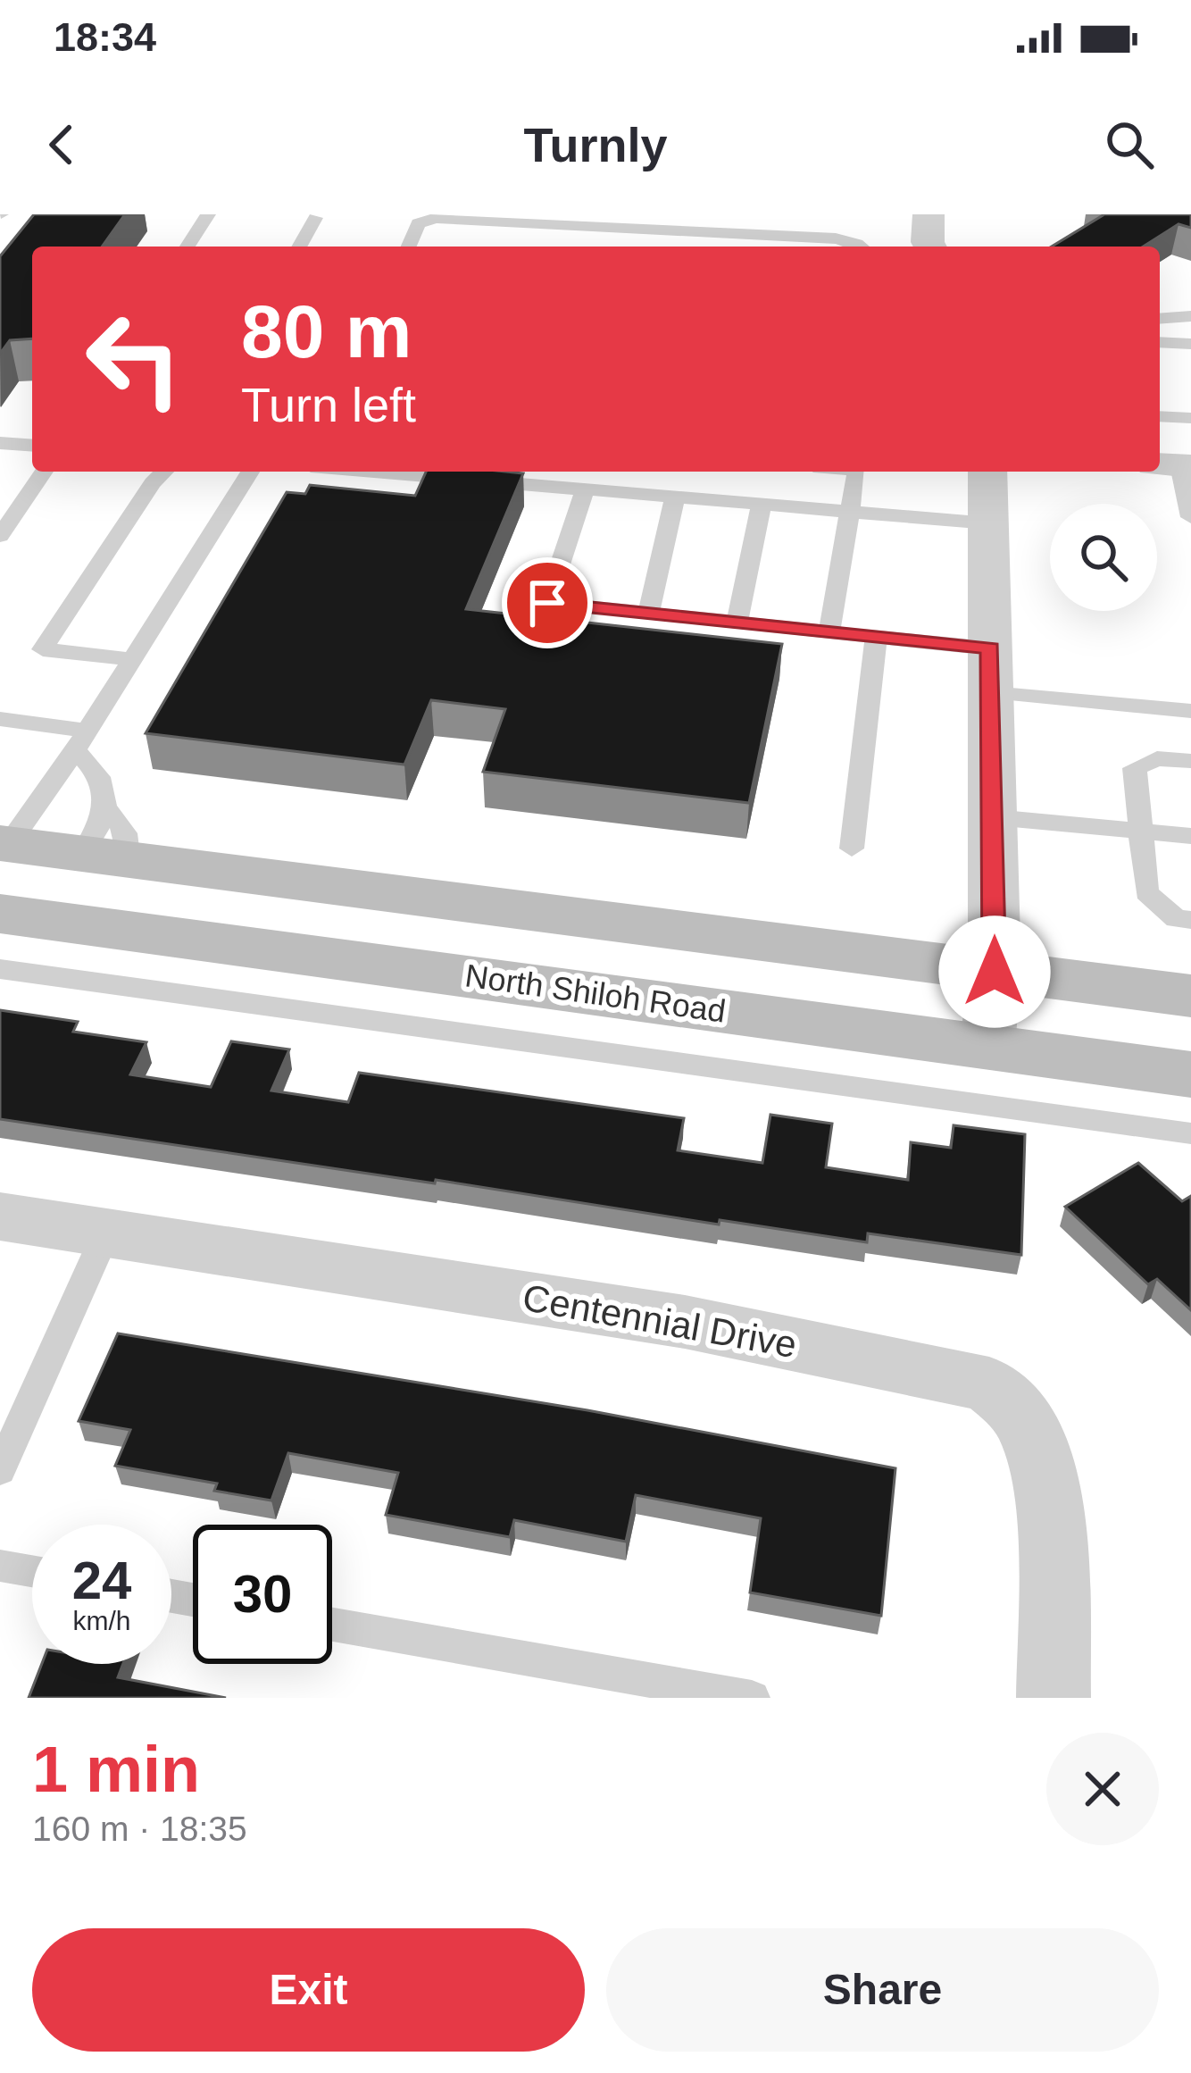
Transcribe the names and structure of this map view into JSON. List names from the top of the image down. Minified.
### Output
{"streets":{"main road":["North Shiloh Road"],"street":["Centennial Drive"]},"page":{"status":"18:34","header":"Turnly","turn":["80 m","Turn left"],"speed":"24 km/h","limit":"30","heading":["1 min","160 m · 18:35"],"buttons":["Exit","Share"]}}
